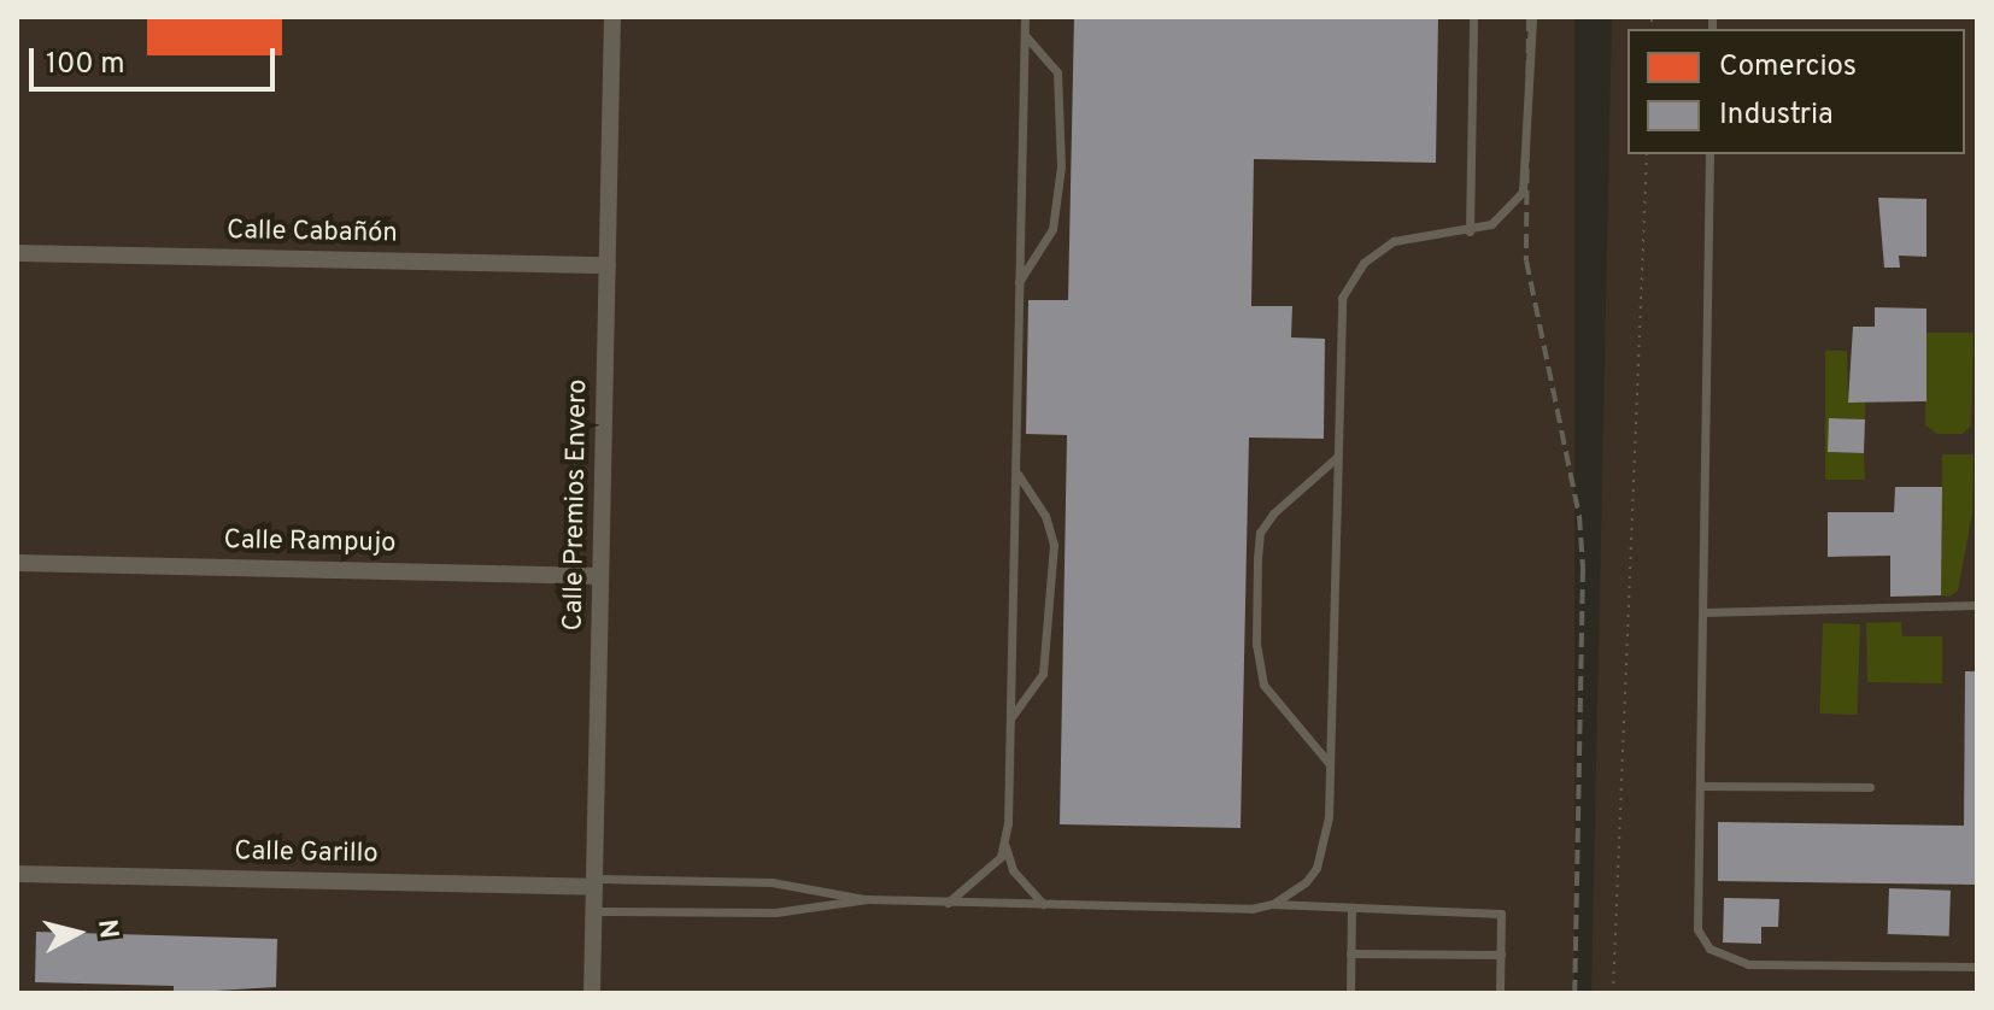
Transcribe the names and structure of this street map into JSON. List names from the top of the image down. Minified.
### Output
{"streets":{"street":["Calle Cabañón","Calle Premios Envero","Calle Rampujo","Calle Garillo"]},"crossings":[["Calle Cabañón","Calle Premios Envero"],["Calle Premios Envero","Calle Rampujo"],["Calle Premios Envero","Calle Garillo"]],"legend":["Comercios","Industria"],"scale_bar":"100 m","north":"right"}
